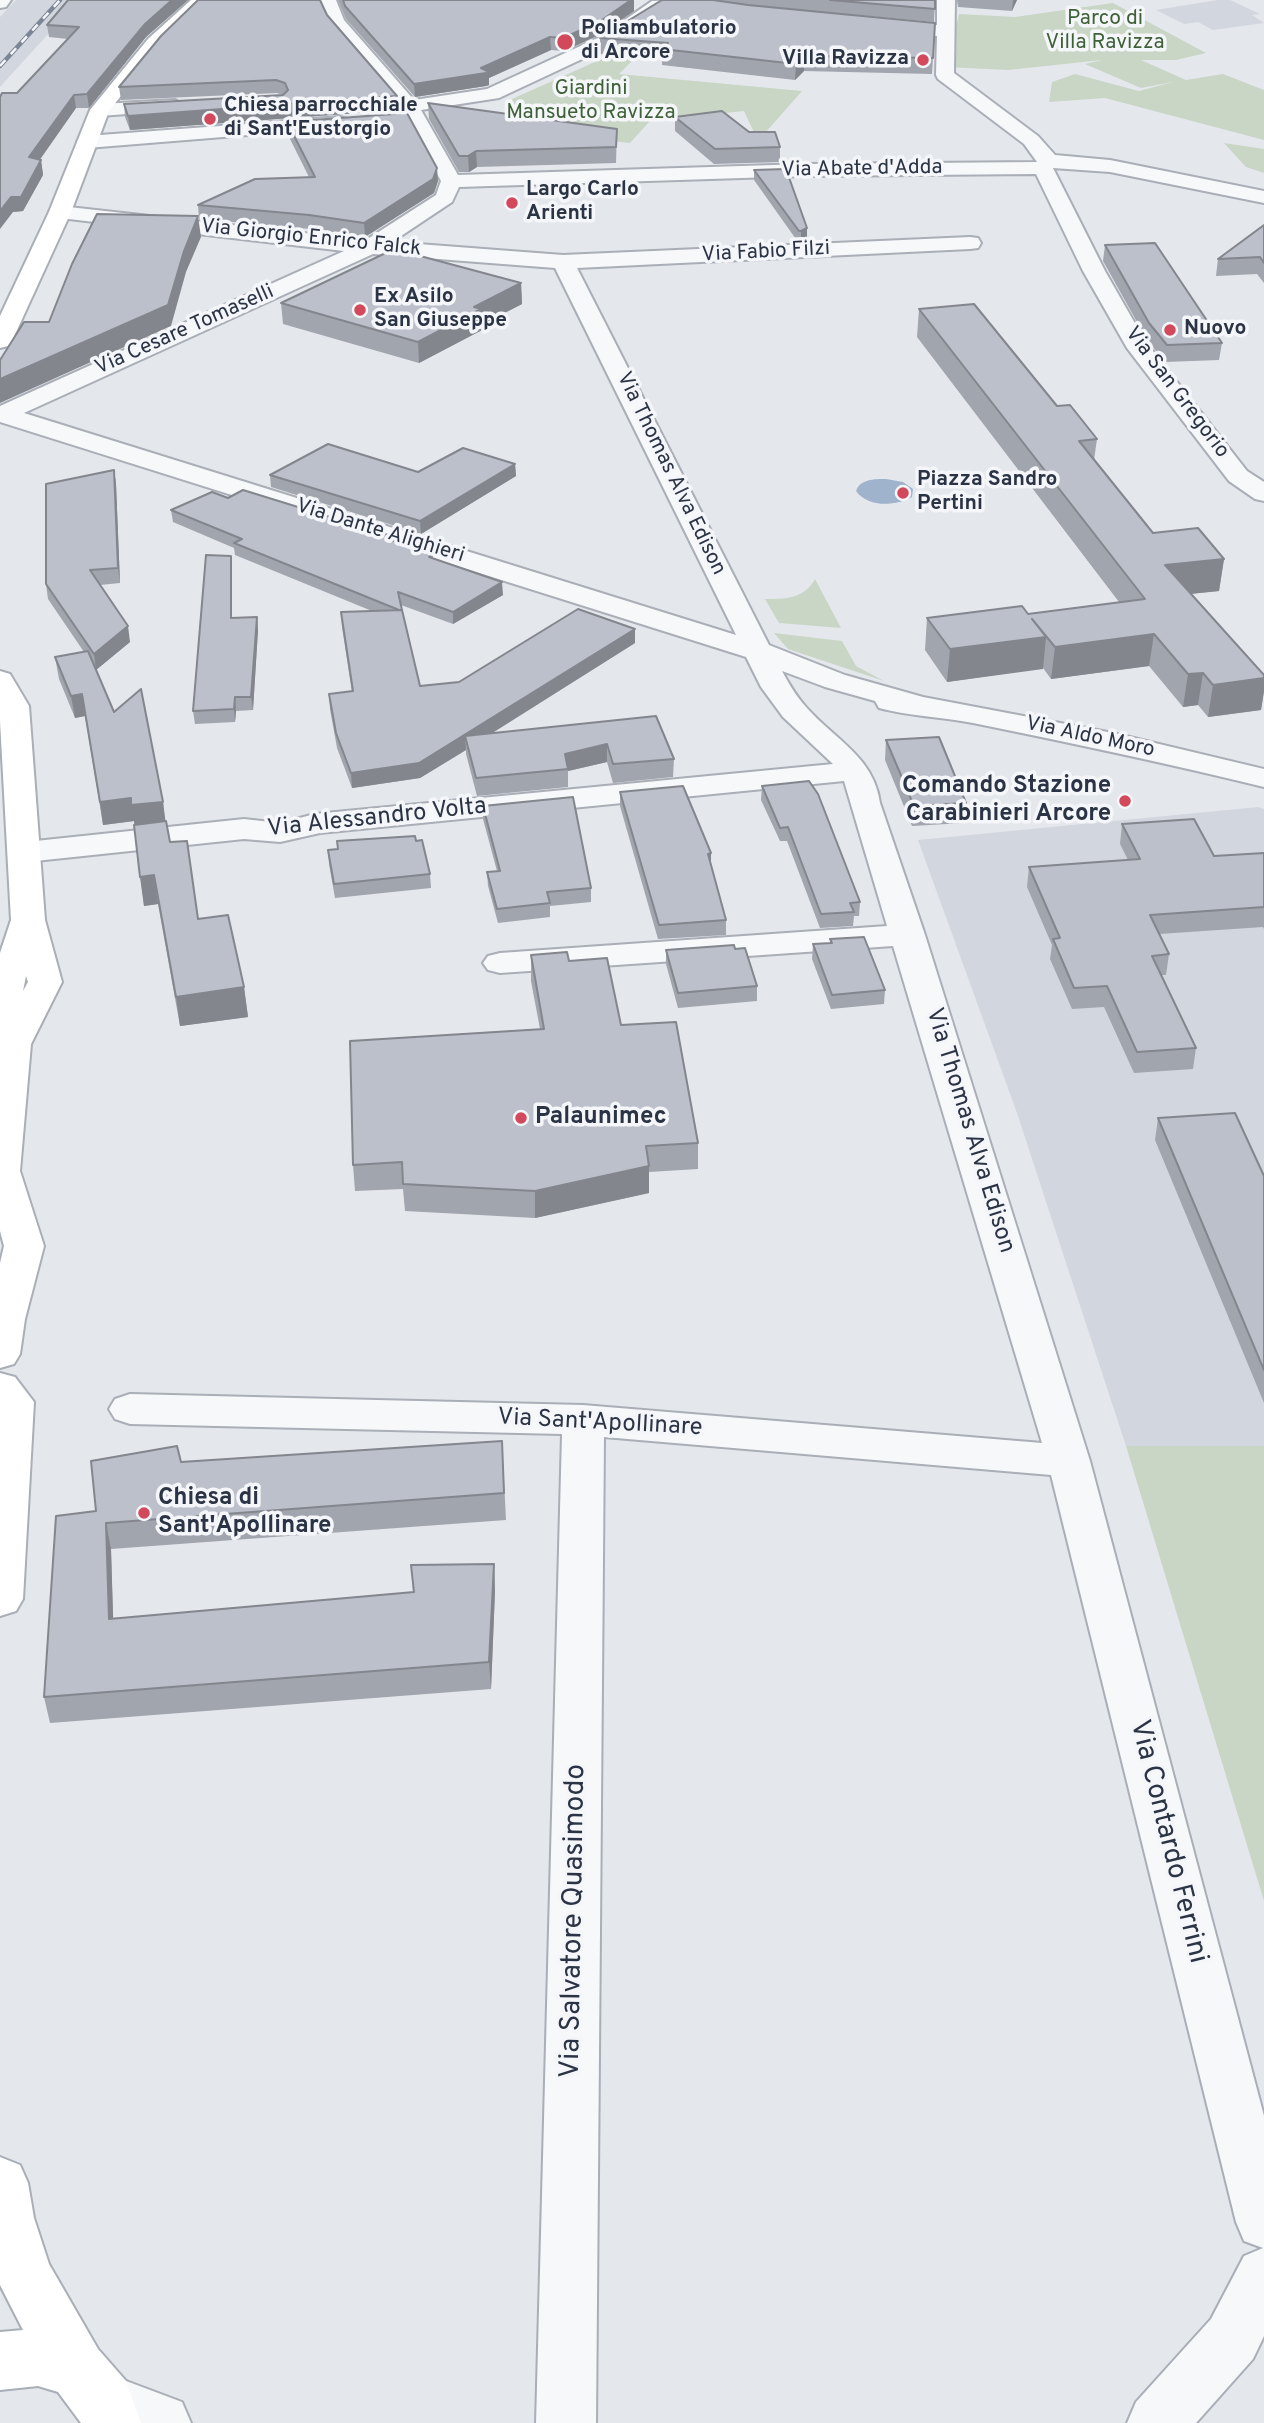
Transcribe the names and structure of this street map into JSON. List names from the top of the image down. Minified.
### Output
{"streets":{"street":["Via Abate d'Adda","Via Giorgio Enrico Falck","Via Fabio Filzi","Via Cesare Tomaselli","Via San Gregorio","Via Thomas Alva Edison","Via Dante Alighieri","Via Aldo Moro","Via Alessandro Volta","Via Sant'Apollinare","Via Contardo Ferrini","Via Salvatore Quasimodo"]},"crossings":[["Via Abate d'Adda","Via Cesare Tomaselli"],["Via Abate d'Adda","Via San Gregorio"],["Via Giorgio Enrico Falck","Via Fabio Filzi"],["Via Giorgio Enrico Falck","Via Cesare Tomaselli"],["Via Giorgio Enrico Falck","Via Thomas Alva Edison"],["Via Fabio Filzi","Via Thomas Alva Edison"],["Via Cesare Tomaselli","Via Dante Alighieri"],["Via Thomas Alva Edison","Via Dante Alighieri"],["Via Thomas Alva Edison","Via Aldo Moro"],["Via Thomas Alva Edison","Via Alessandro Volta"],["Via Thomas Alva Edison","Via Sant'Apollinare"],["Via Thomas Alva Edison","Via Contardo Ferrini"],["Via Dante Alighieri","Via Aldo Moro"],["Via Sant'Apollinare","Via Contardo Ferrini"],["Via Sant'Apollinare","Via Salvatore Quasimodo"]],"parks":["Parco di Villa Ravizza","Giardini Mansueto Ravizza"],"places":["Poliambulatorio di Arcore","Villa Ravizza","Chiesa parrocchiale di Sant'Eustorgio","Largo Carlo Arienti","Ex Asilo San Giuseppe","Nuovo","Piazza Sandro Pertini","Comando Stazione Carabinieri Arcore","Palaunimec","Chiesa di Sant'Apollinare"]}
